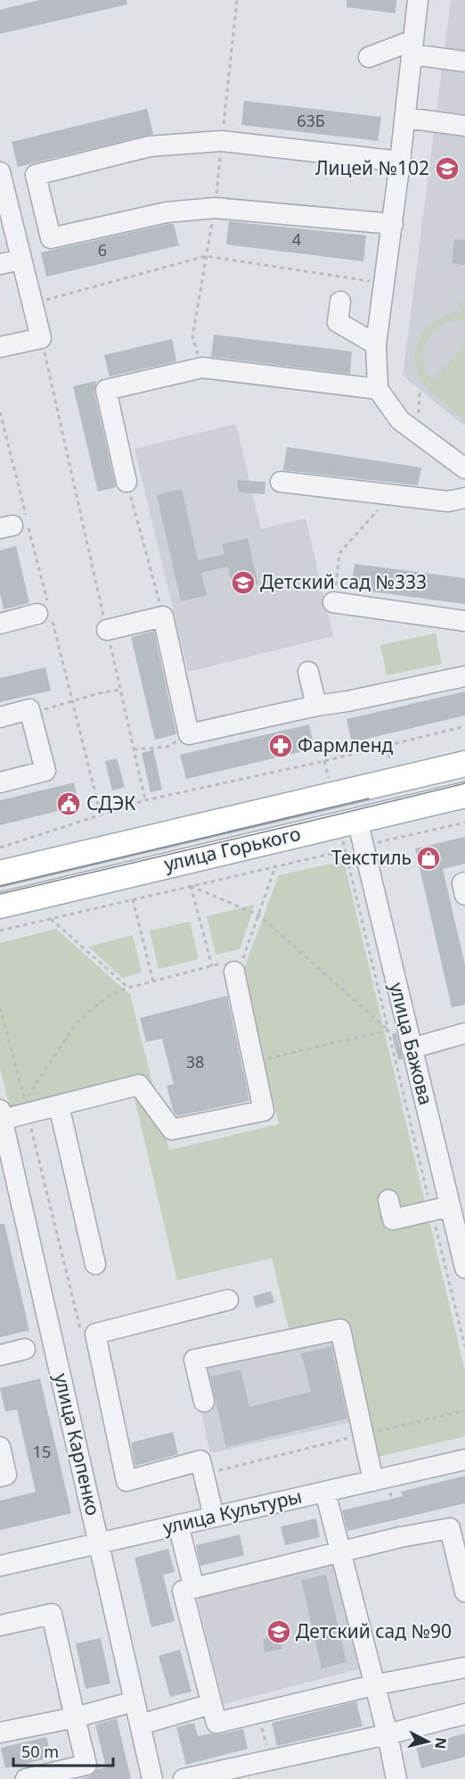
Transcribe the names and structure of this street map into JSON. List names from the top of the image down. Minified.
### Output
{"streets":{"main road":["улица Горького"],"street":["улица Бажова","улица Карпенко","улица Культуры"]},"crossings":[["улица Горького","улица Бажова"],["улица Карпенко","улица Культуры"]],"places":{"school or university":["Лицей №102","Детский сад №333","Детский сад №90"],"pharmacy":["Фармленд"],"public building":["СДЭК"],"shop":["Текстиль"]},"house_numbers":["63Б","4","6","38","15"],"scale_bar":"50 m","north":"right"}
